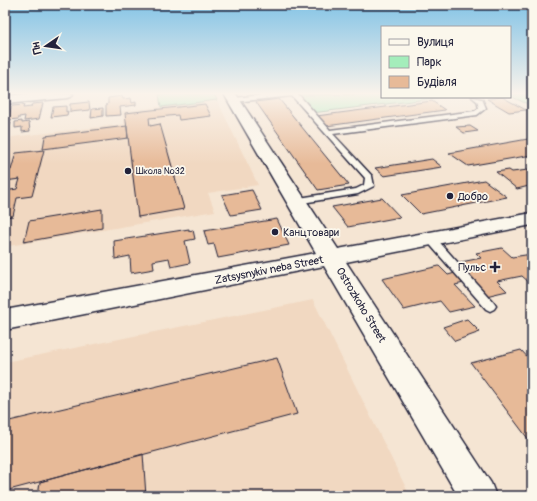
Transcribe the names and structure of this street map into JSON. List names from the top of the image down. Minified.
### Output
{"streets":{"street":["Zatsysnykiv neba Street","Ostrozkoho Street"]},"crossings":[["Zatsysnykiv neba Street","Ostrozkoho Street"]],"places":{"other":["Школа №32","Добро","Канцтовари"],"health":["Пульс"]},"legend":["Вулиця","Парк","Будівля"],"north":"left"}
